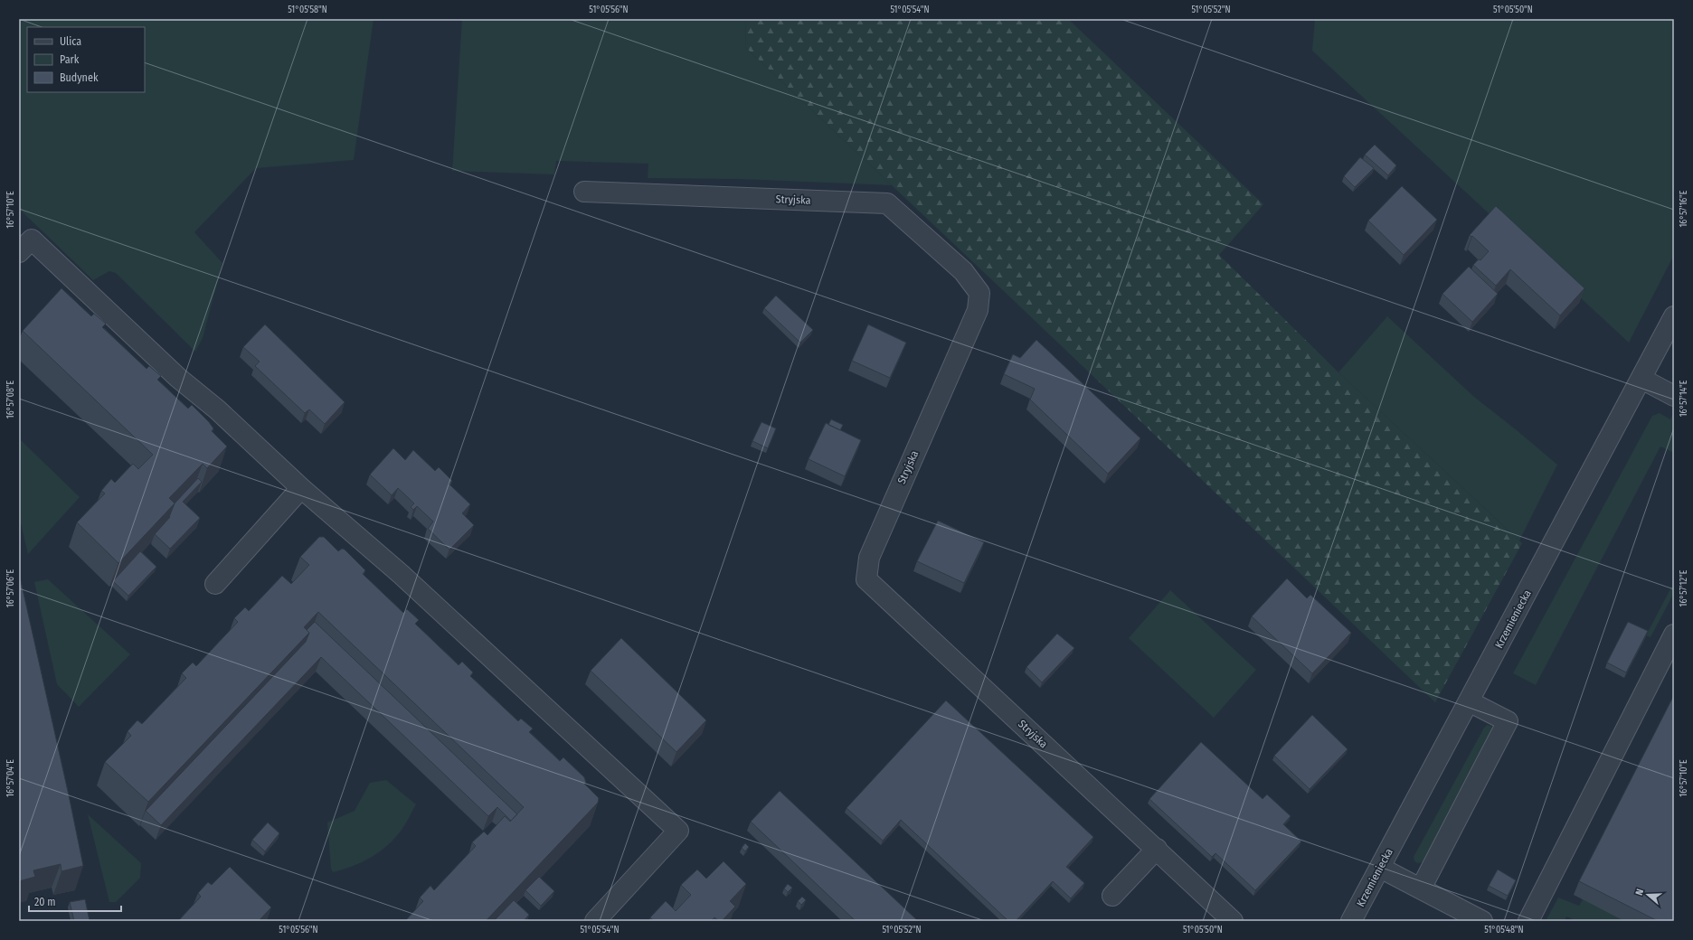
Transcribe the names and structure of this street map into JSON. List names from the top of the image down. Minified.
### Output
{"streets":{"street":["Stryjska","Krzemieniecka"]},"legend":["Ulica","Park","Budynek"],"scale_bar":"20 m","north":"left","coordinates":["51°05'58\"N","51°05'56\"N","51°05'54\"N","51°05'52\"N","51°05'50\"N","16°57'16\"E","16°57'10\"E","16°57'14\"E","16°57'08\"E","16°57'12\"E","16°57'06\"E","16°57'04\"E","51°05'48\"N"]}
